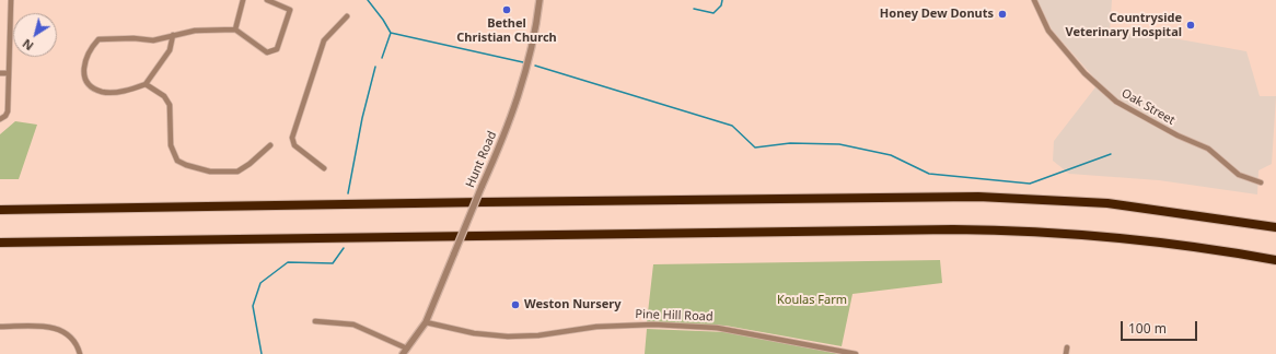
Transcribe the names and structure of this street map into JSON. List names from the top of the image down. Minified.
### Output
{"streets":{"street":["Oak Street","Hunt Road","Pine Hill Road"]},"crossings":[["Hunt Road","Pine Hill Road"]],"parks":["Koulas Farm"],"places":["Bethel Christian Church","Honey Dew Donuts","Countryside Veterinary Hospital","Weston Nursery"],"scale_bar":"100 m","north":"bottom left"}
